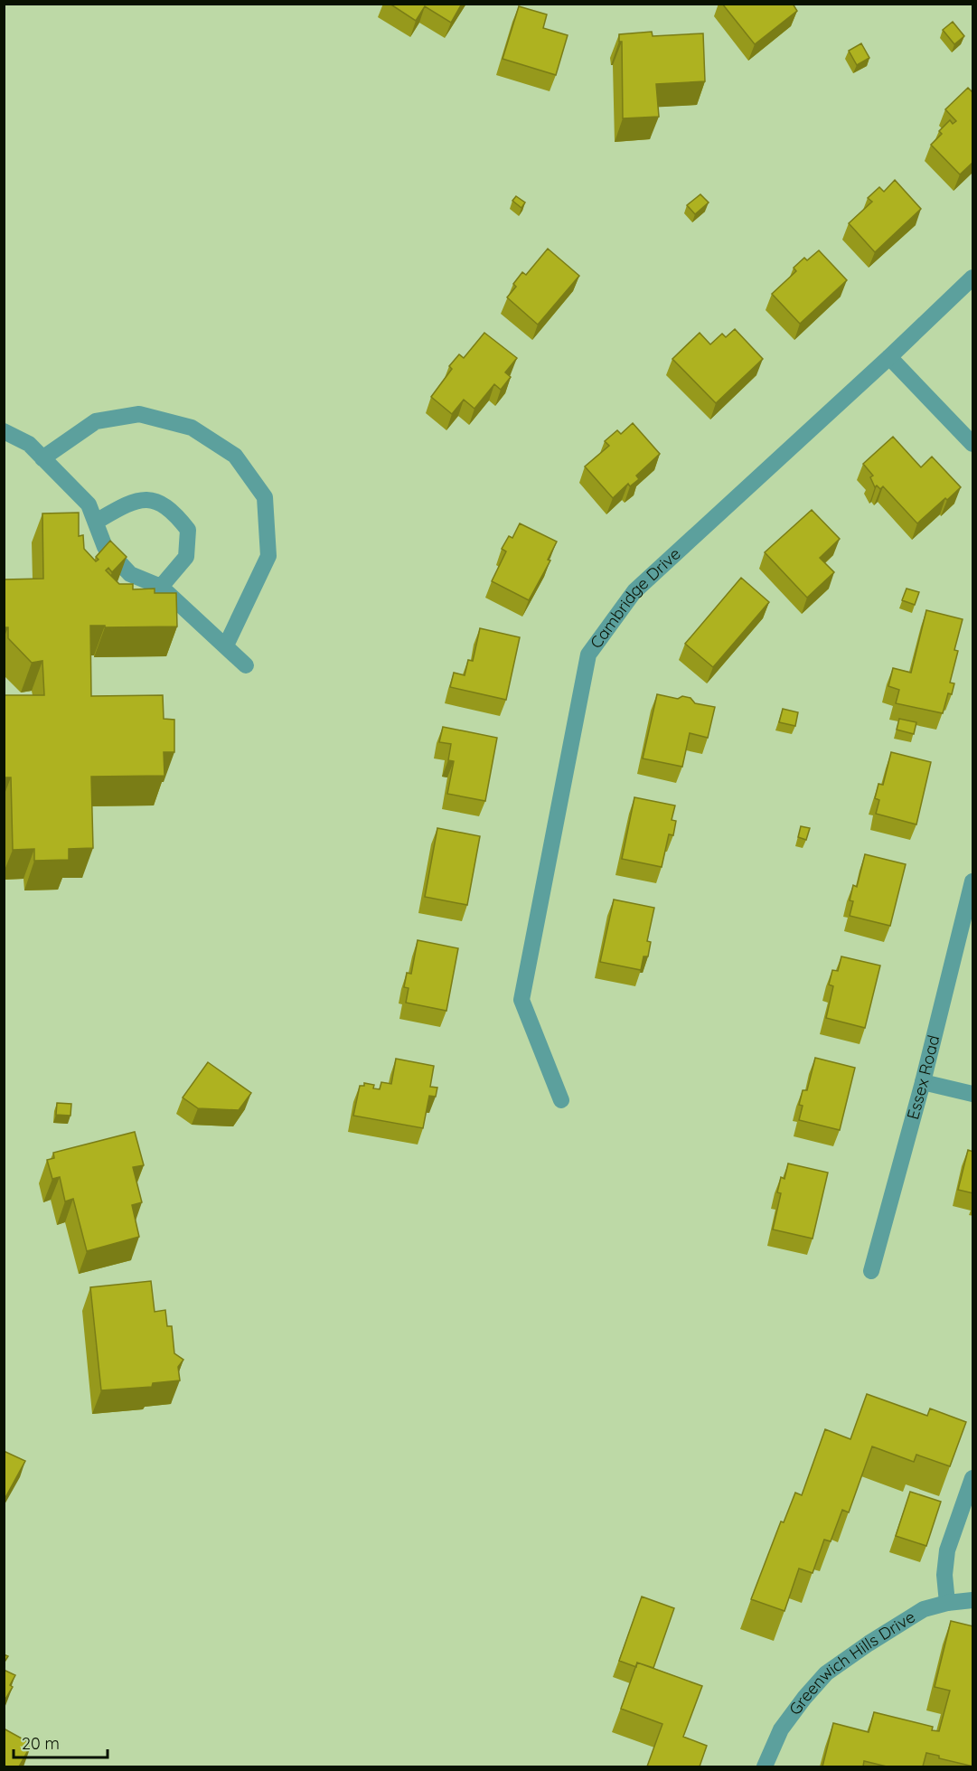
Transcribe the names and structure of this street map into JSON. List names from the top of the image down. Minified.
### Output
{"streets":{"street":["Cambridge Drive","Essex Road","Greenwich Hills Drive"]},"scale_bar":"20 m"}
